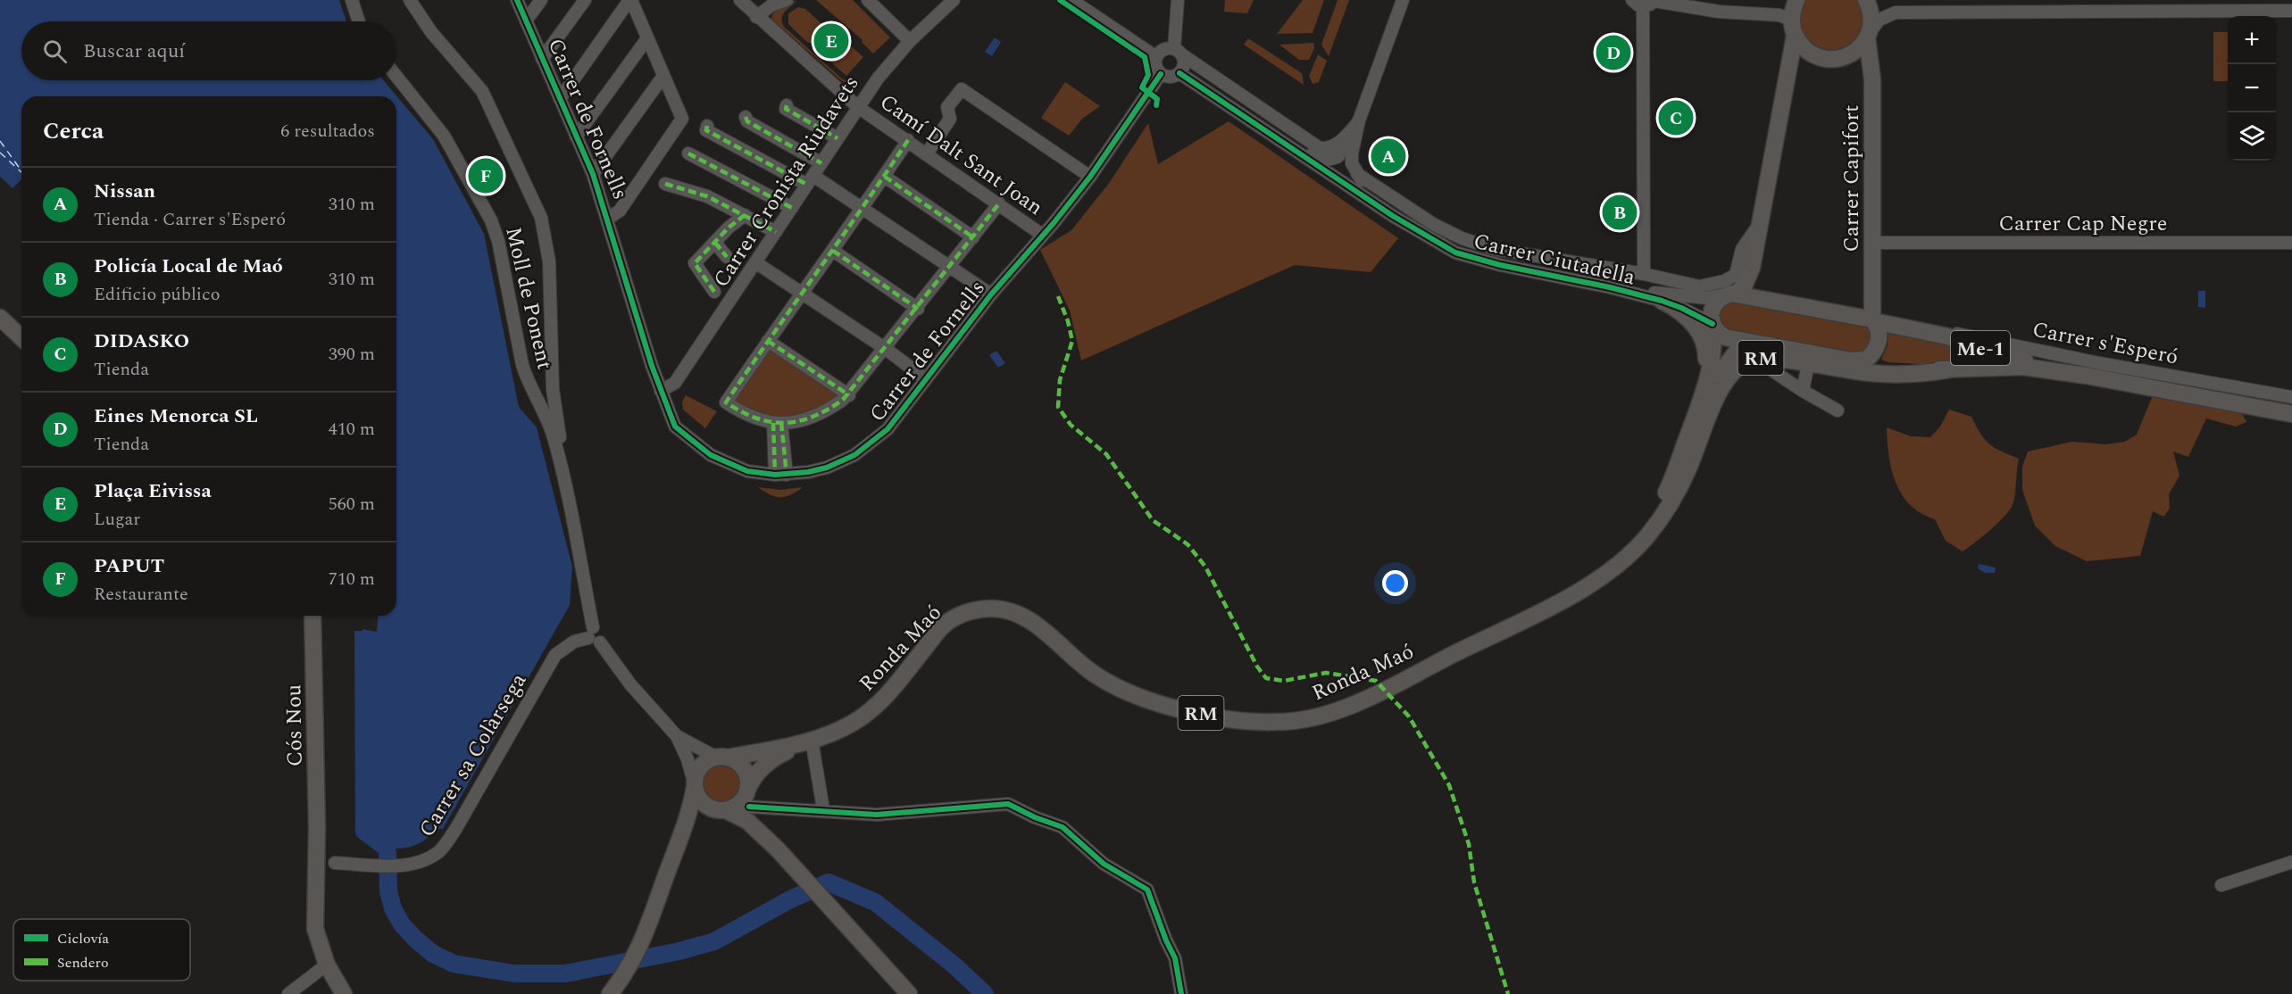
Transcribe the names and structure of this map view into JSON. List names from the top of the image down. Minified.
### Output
{"streets":{"main road":["Carrer Capifort","Me-1","RM","Ronda Maó","Cós Nou"],"street":["Carrer de Fornells","Camí Dalt Sant Joan","Carrer Cronista Riudavets","Carrer Cap Negre","Carrer Ciutadella","Moll de Ponent","Carrer s'Esperó","Carrer sa Colàrsega"]},"crossings":[["Carrer de Fornells","Camí Dalt Sant Joan"],["Carrer de Fornells","Carrer Cronista Riudavets"],["Carrer de Fornells","Carrer Ciutadella"],["Camí Dalt Sant Joan","Carrer Cronista Riudavets"],["Carrer Capifort","Carrer Cap Negre"],["Carrer Capifort","Me-1"],["Carrer Capifort","RM"],["Carrer Ciutadella","RM"],["Moll de Ponent","Ronda Maó"],["Moll de Ponent","Carrer sa Colàrsega"],["Carrer s'Esperó","Me-1"],["Me-1","RM"],["RM","Ronda Maó"]],"legend":["Ciclovía","Sendero"],"page":{"map_buttons":["+","−"],"pins":["E","D","C","A","F","B"],"search":"Buscar aquí","heading":["Cerca","6 resultados"],"list":[{"mark":"A","name":"Nissan","note":"Tienda · Carrer s'Esperó","value":"310 m"},{"mark":"B","name":"Policía Local de Maó","note":"Edificio público","value":"310 m"},{"mark":"C","name":"DIDASKO","note":"Tienda","value":"390 m"},{"mark":"D","name":"Eines Menorca SL","note":"Tienda","value":"410 m"},{"mark":"E","name":"Plaça Eivissa","note":"Lugar","value":"560 m"},{"mark":"F","name":"PAPUT","note":"Restaurante","value":"710 m"}]}}
